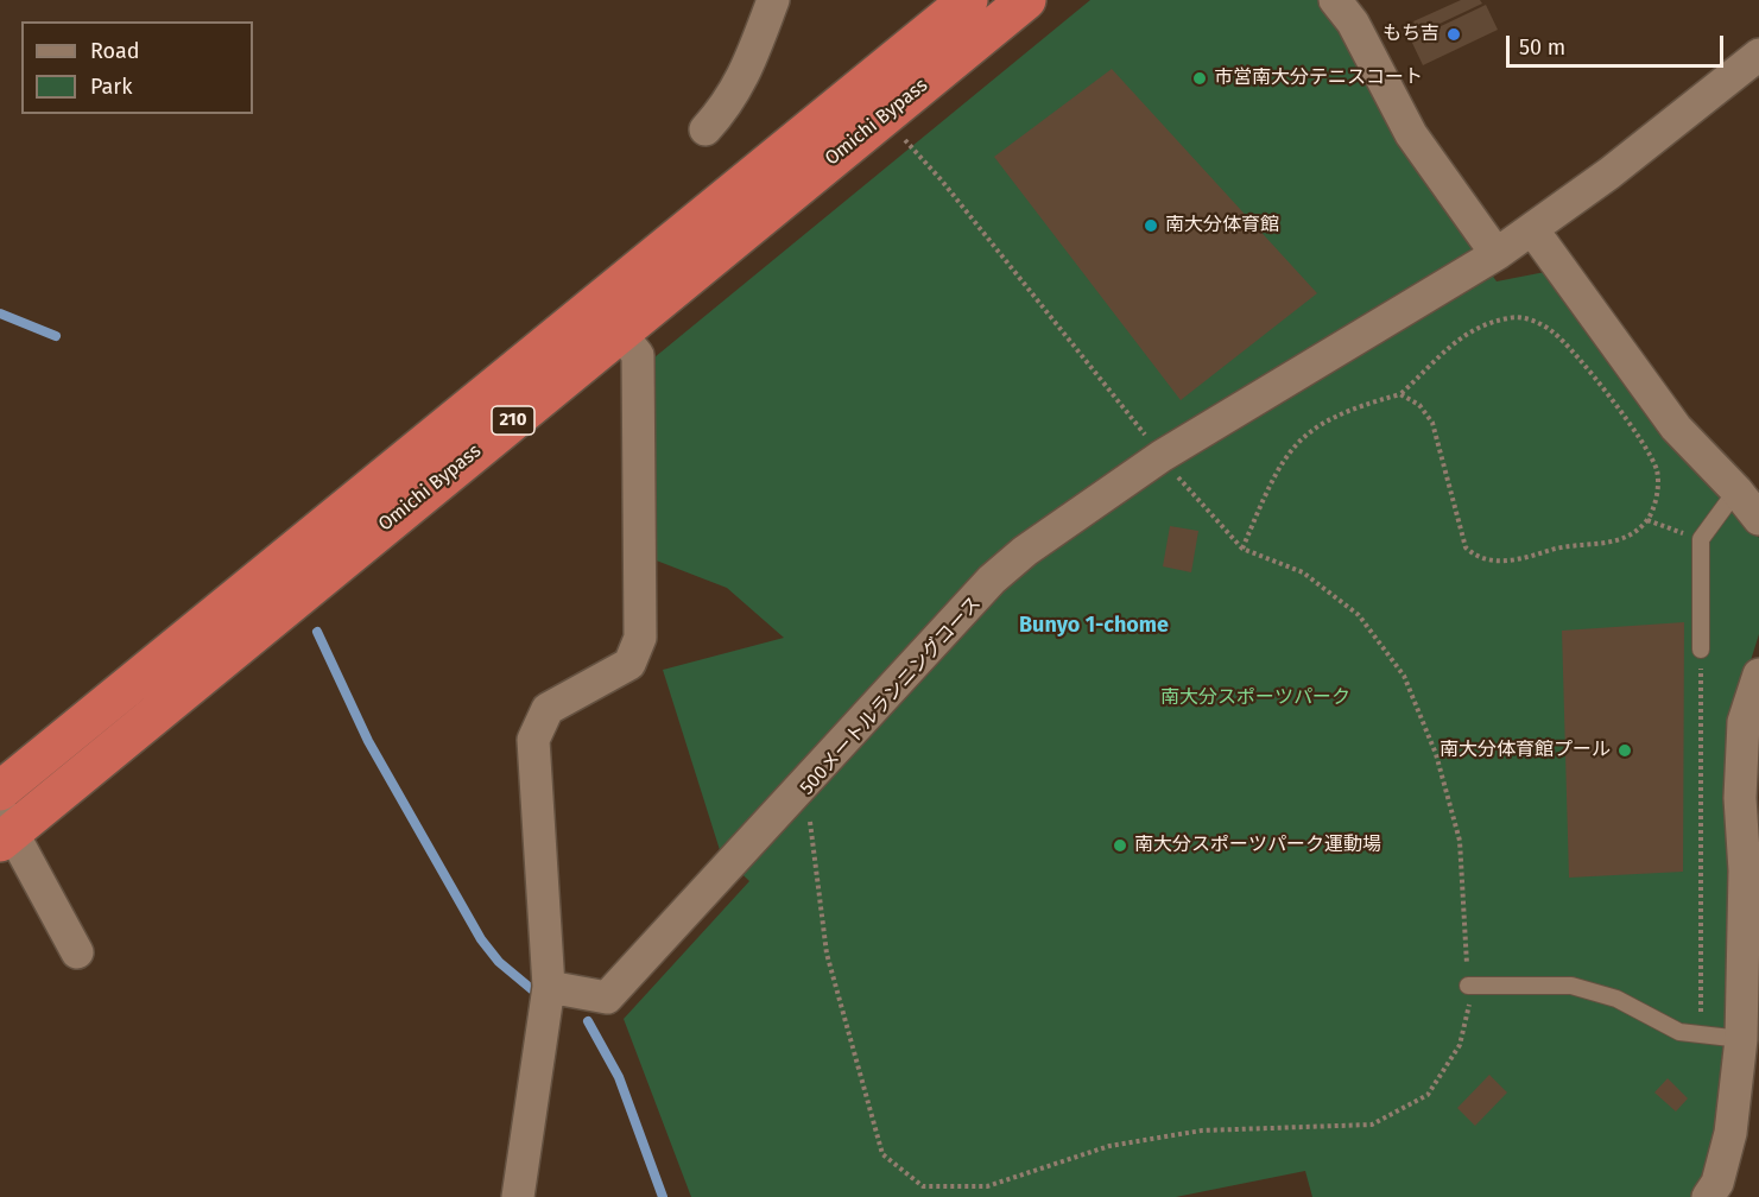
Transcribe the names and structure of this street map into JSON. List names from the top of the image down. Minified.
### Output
{"streets":{"highway":["Omichi Bypass","210"],"path":["500メートルランニングコース"]},"districts":["Bunyo 1-chome"],"parks":["南大分スポーツパーク"],"places":["もち吉","市営南大分テニスコート","南大分体育館","南大分体育館プール","南大分スポーツパーク運動場"],"legend":["Road","Park"],"scale_bar":"50 m"}
